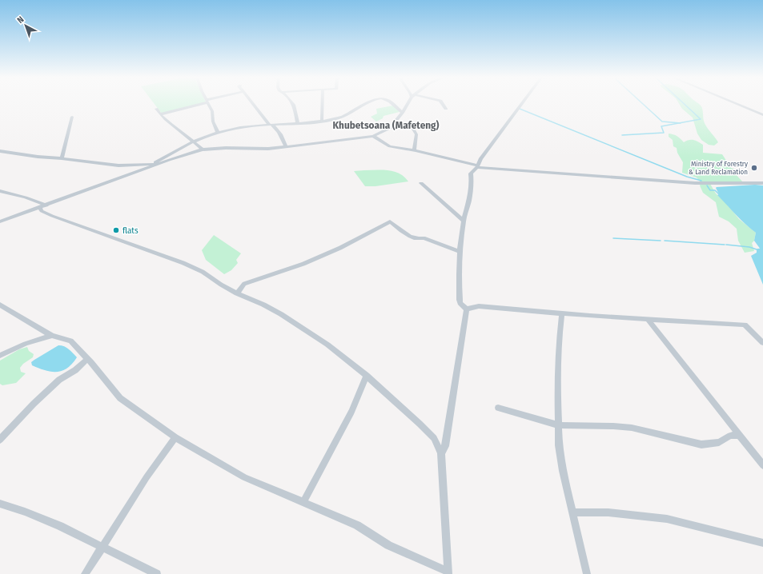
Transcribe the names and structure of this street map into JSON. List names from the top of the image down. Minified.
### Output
{"districts":["Khubetsoana (Mafeteng)"],"places":["Ministry of Forestry & Land Reclamation","flats"],"north":"top left"}
